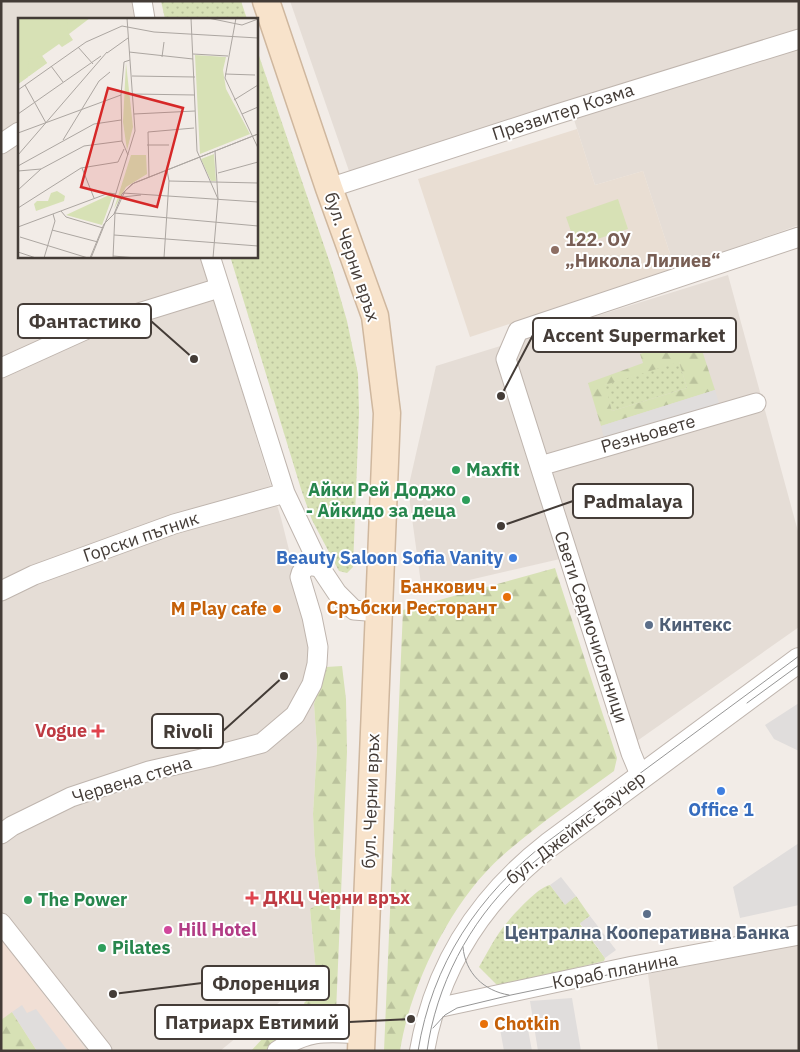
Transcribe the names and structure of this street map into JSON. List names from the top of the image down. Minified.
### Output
{"streets":{"main road":["бул. Черни връх"],"street":["Презвитер Козма","Резньовете","Горски пътник","Свети Седмочисленици","Червена стена","бул. Джеймс Баучер","Кораб планина"]},"crossings":[["Презвитер Козма","бул. Черни връх"],["Резньовете","Свети Седмочисленици"],["Свети Седмочисленици","бул. Джеймс Баучер"],["бул. Джеймс Баучер","Кораб планина"]],"places":{"other":["122. ОУ „Никола Лилиев“","Фантастико","Accent Supermarket","Maxfit","Айки Рей Доджо - Айкидо за деца","Padmalaya","Beauty Saloon Sofia Vanity","Банкович - Сръбски Ресторант","M Play cafe","Кинтекс","Rivoli","Office 1","The Power","Централна Кооперативна Банка","Hill Hotel","Pilates","Флоренция","Патриарх Евтимий","Chotkin"],"health":["Vogue","ДКЦ Черни връх"]}}
